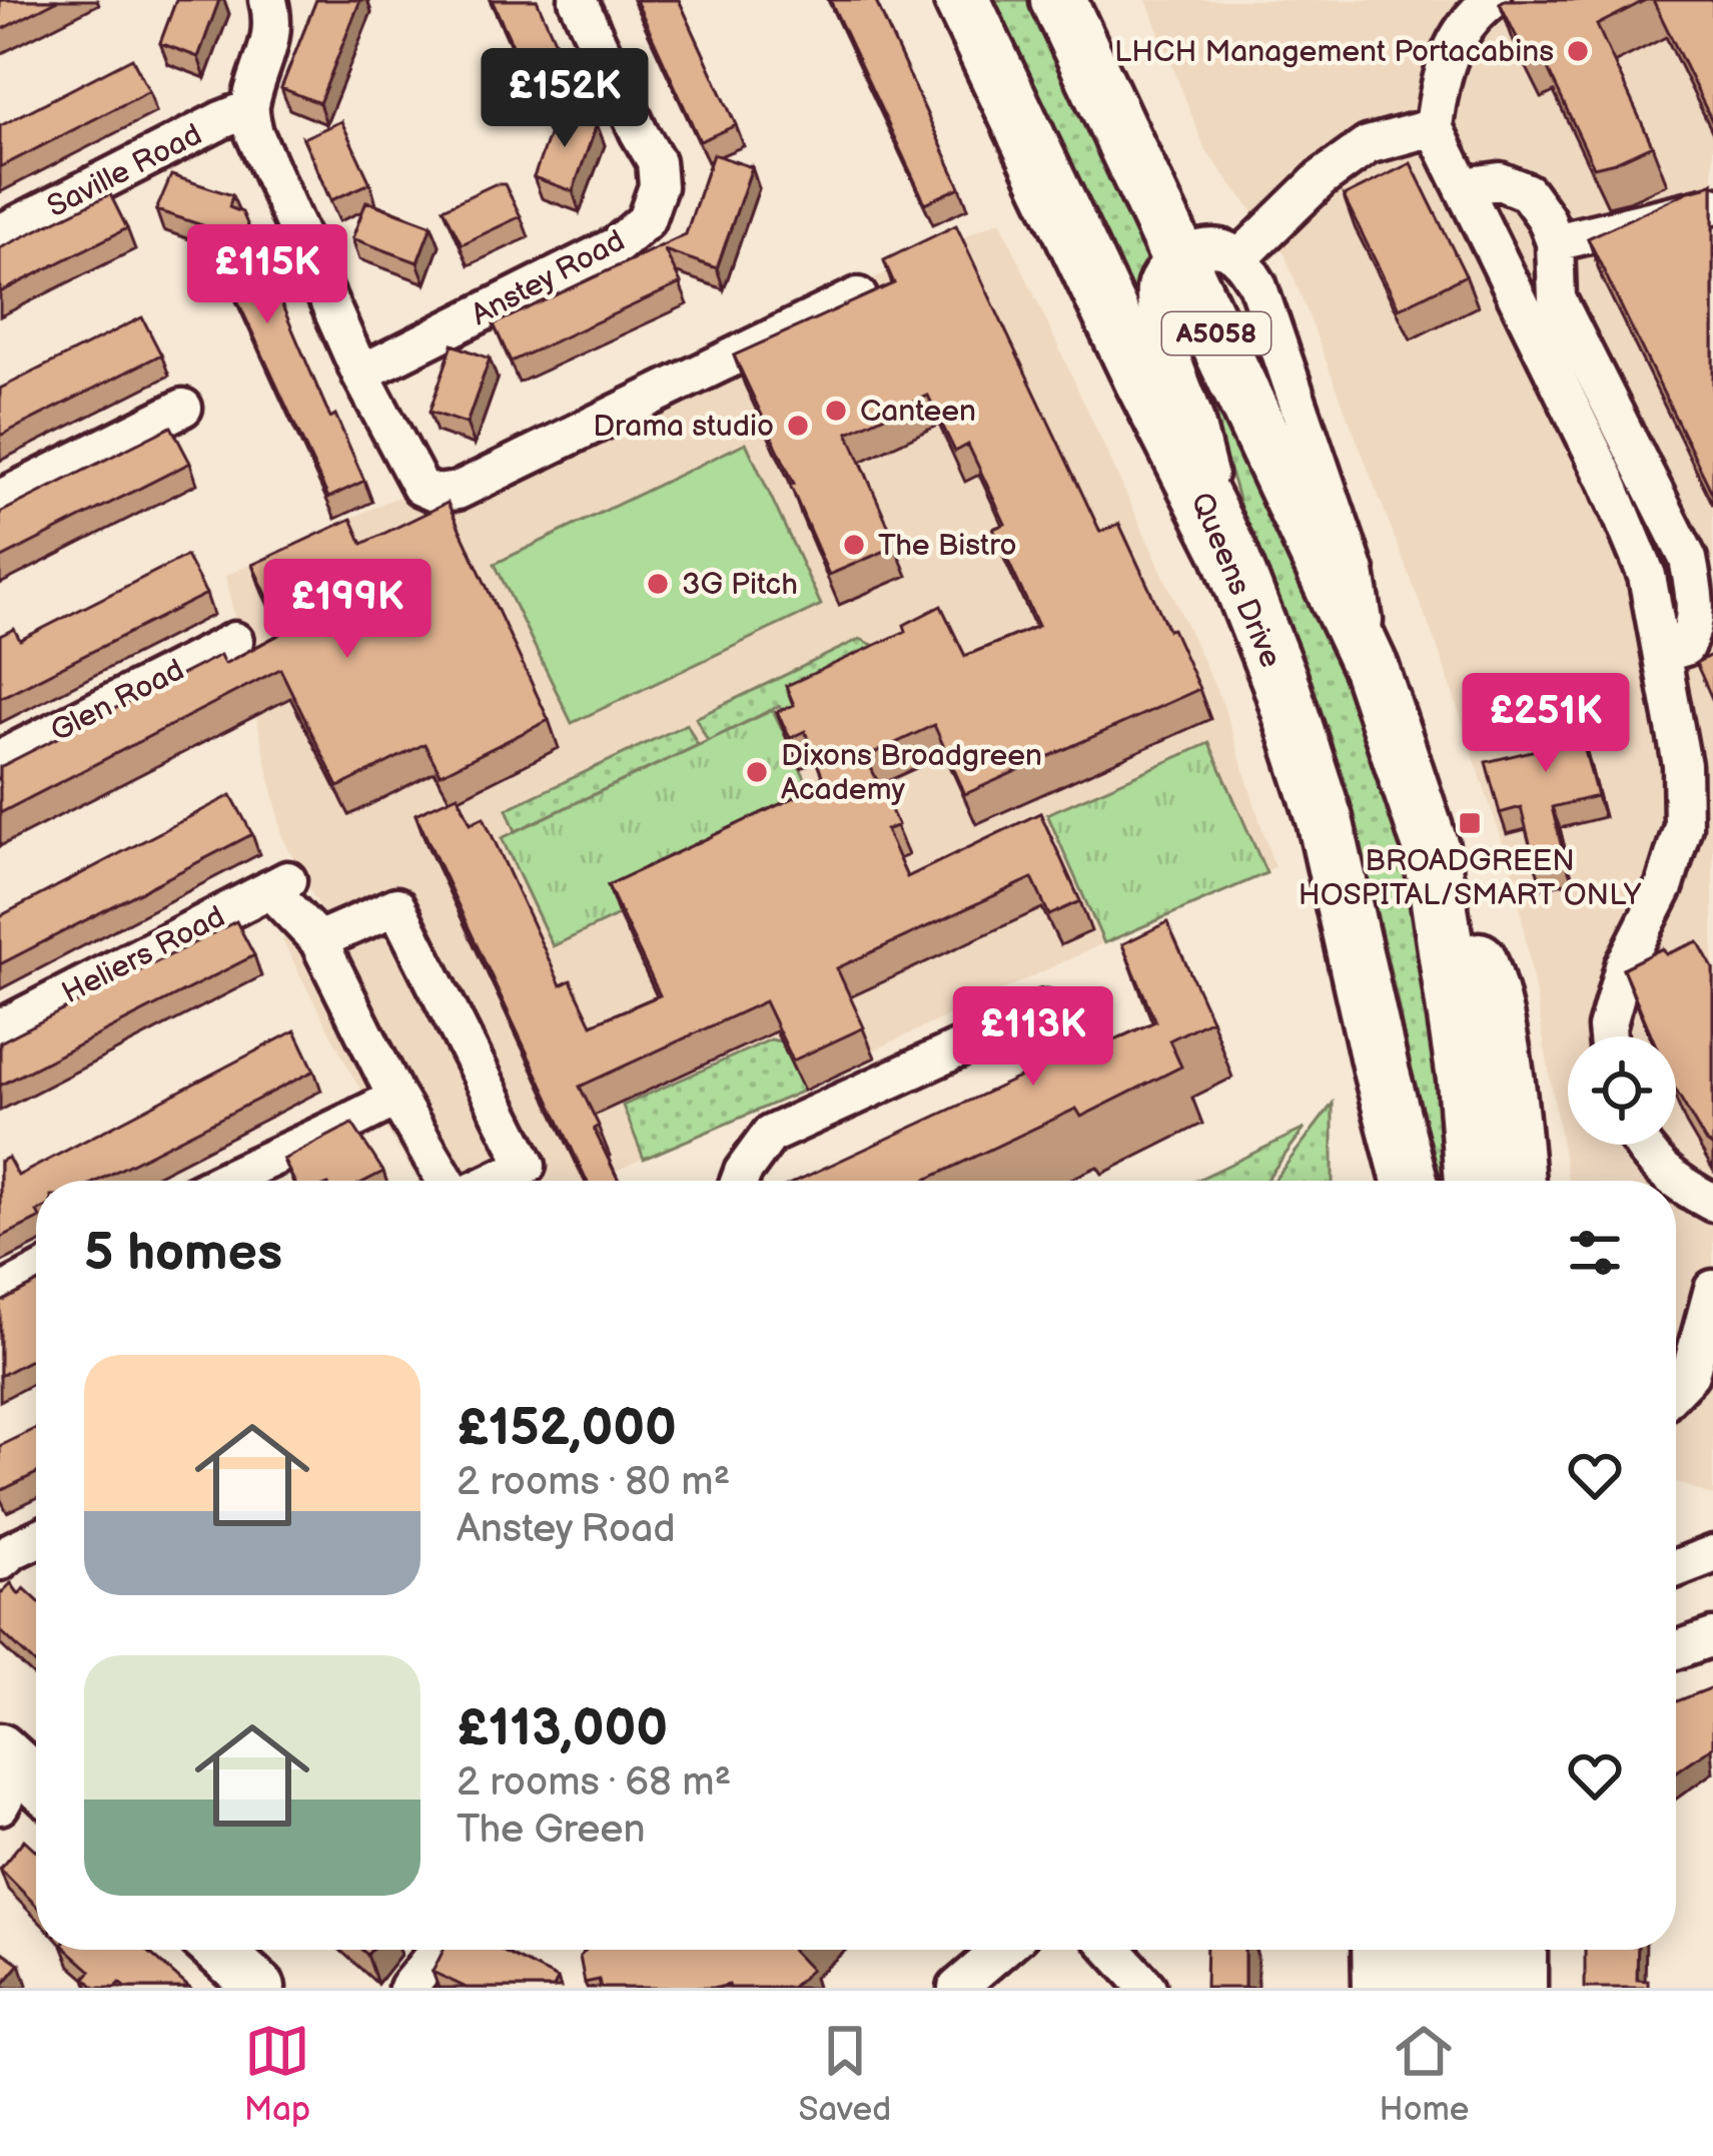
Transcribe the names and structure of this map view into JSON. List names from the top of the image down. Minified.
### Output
{"streets":{"highway":["A5058","Queens Drive"],"street":["Saville Road","Anstey Road","Glen Road","Heliers Road"]},"places":{"other":["LHCH Management Portacabins","Canteen","Drama studio","The Bistro","3G Pitch","Dixons Broadgreen Academy"],"transit":["BROADGREEN HOSPITAL/SMART ONLY"]},"page":{"price":["£152K","£115K","£199K","£251K","£113K"],"heading":"5 homes","list":[{"name":"£152,000","note":"2 rooms · 80 m² · Anstey Road"},{"name":"£113,000","note":"2 rooms · 68 m² · The Green"}],"tabs":["Map","Saved","Home"]}}
